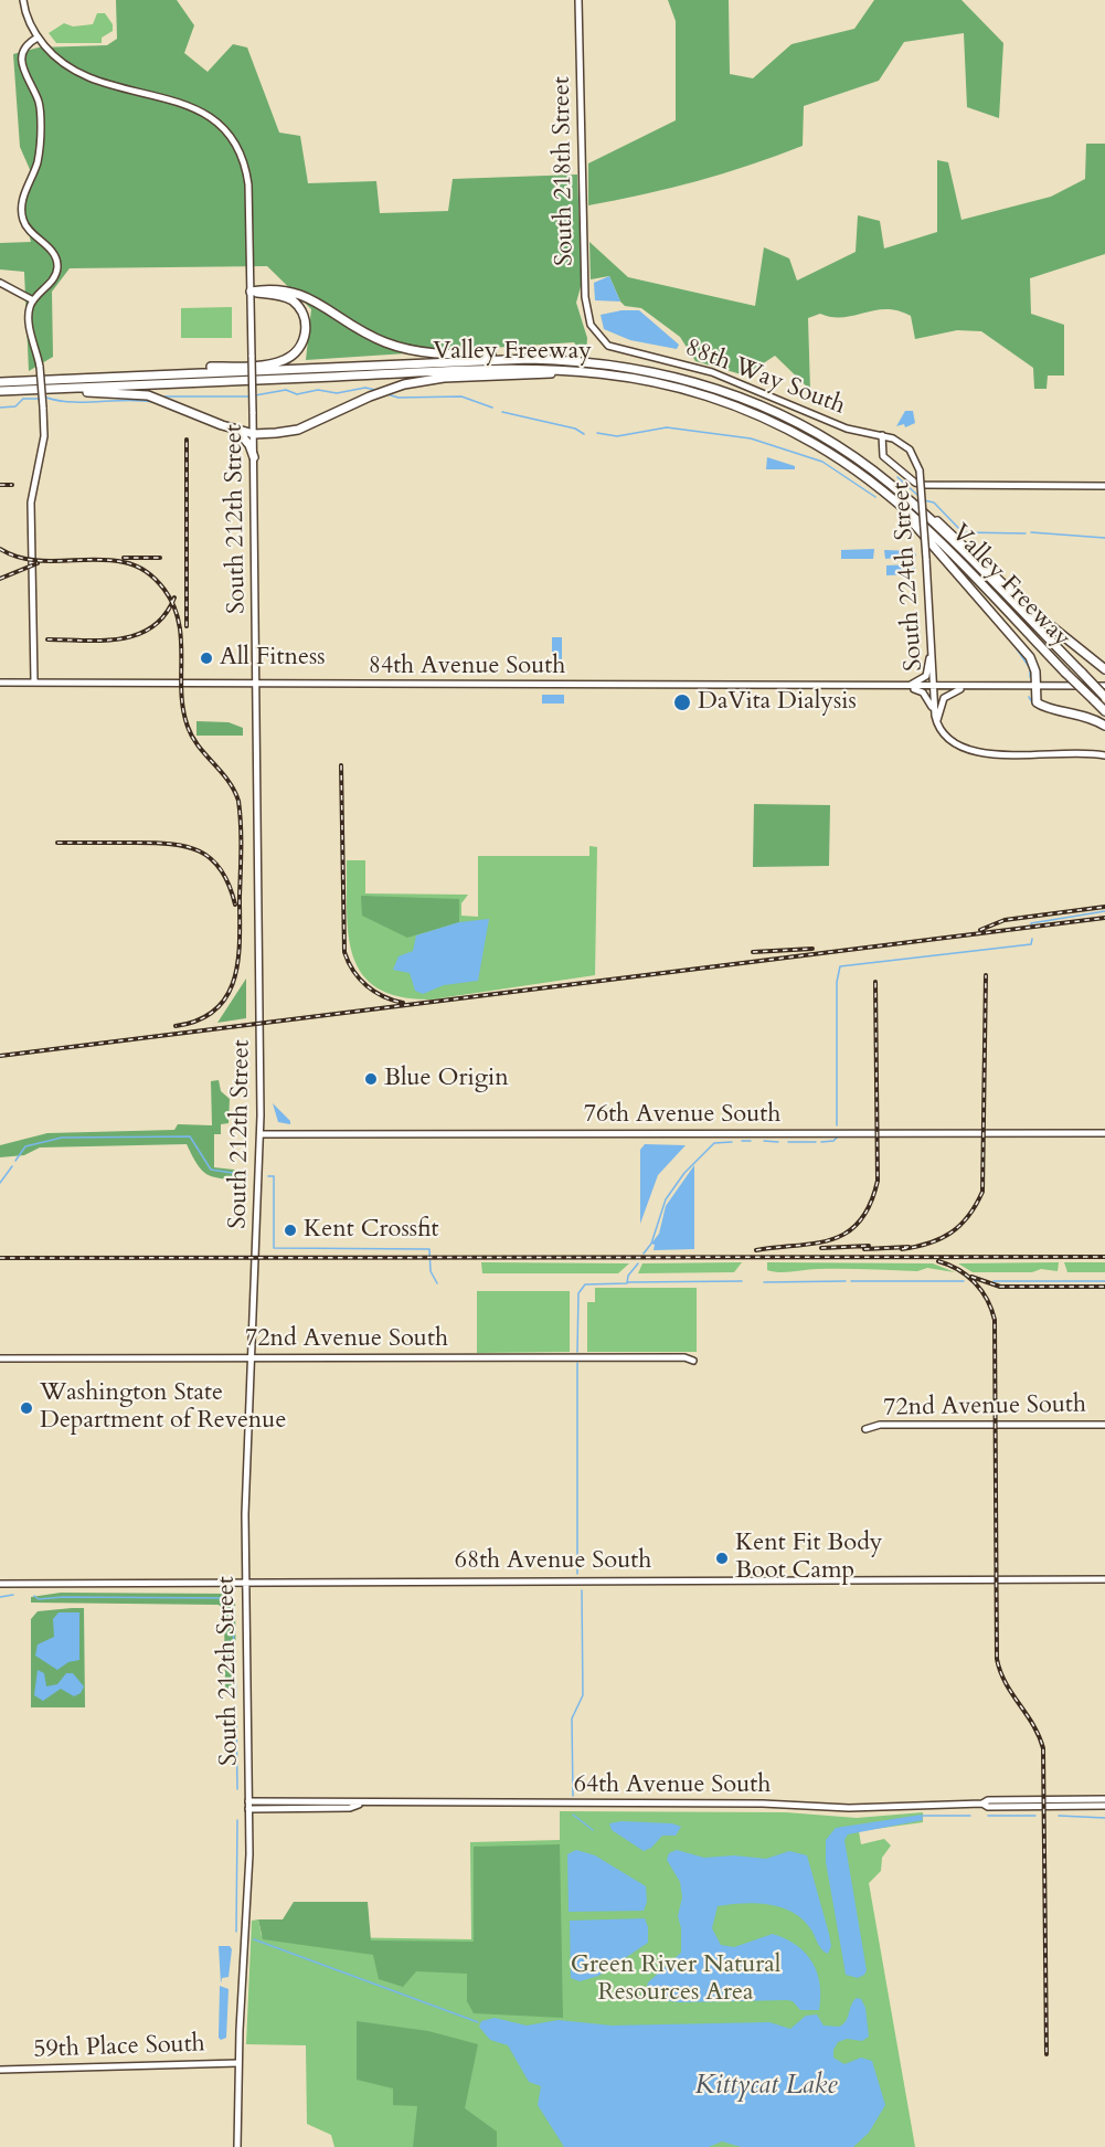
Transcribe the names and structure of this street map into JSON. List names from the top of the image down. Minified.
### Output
{"streets":{"highway":["Valley Freeway"],"street":["South 218th Street","88th Way South","South 212th Street","South 224th Street","84th Avenue South","76th Avenue South","72nd Avenue South","68th Avenue South","64th Avenue South","59th Place South"]},"crossings":[["South 218th Street","88th Way South"],["88th Way South","South 224th Street"],["South 212th Street","84th Avenue South"],["South 212th Street","76th Avenue South"],["South 212th Street","72nd Avenue South"],["South 212th Street","68th Avenue South"],["South 212th Street","64th Avenue South"],["South 212th Street","59th Place South"],["South 224th Street","84th Avenue South"]],"water":["Kittycat Lake"],"parks":["Green River Natural Resources Area"],"places":["All Fitness","DaVita Dialysis","Blue Origin","Kent Crossfit","Washington State Department of Revenue","Kent Fit Body Boot Camp"]}
